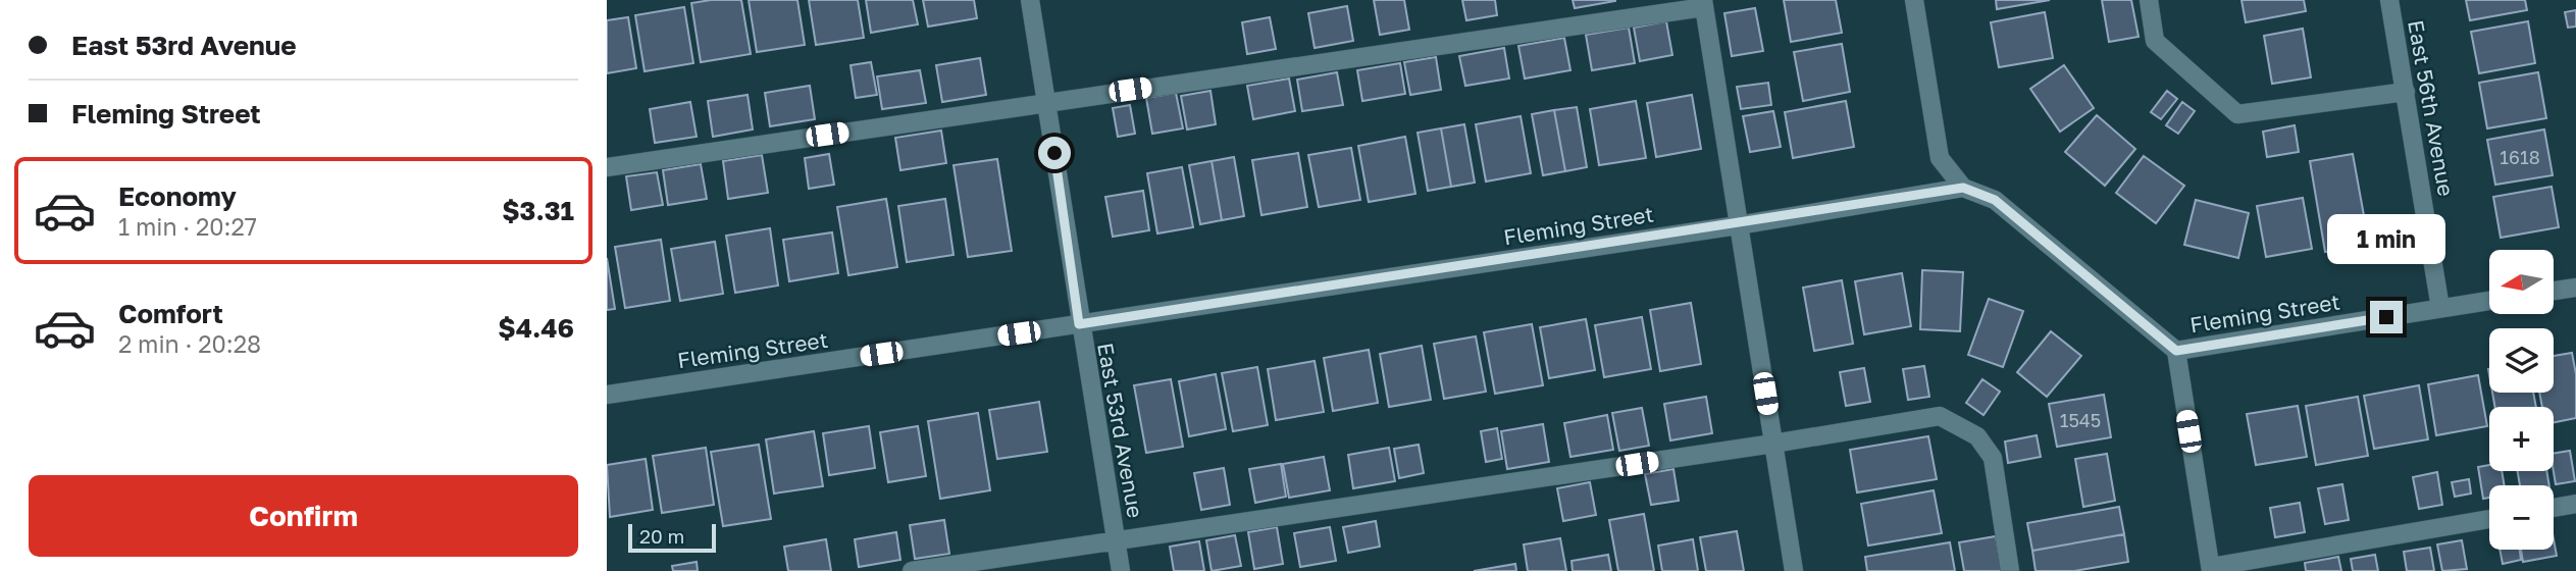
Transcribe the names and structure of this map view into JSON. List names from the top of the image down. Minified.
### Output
{"streets":{"street":["East 56th Avenue","Fleming Street","East 53rd Avenue"]},"crossings":[["East 56th Avenue","Fleming Street"],["Fleming Street","East 53rd Avenue"]],"house_numbers":["1618","1545"],"scale_bar":"20 m","north":"left","page":{"banner":["East 53rd Avenue","Fleming Street"],"list":[{"name":"Economy","note":"1 min · 20:27","value":"$3.31"},{"name":"Comfort","note":"2 min · 20:28","value":"$4.46"}],"bubble":"1 min","map_buttons":["+","−"],"buttons":"Confirm","scale":"20 m"}}
